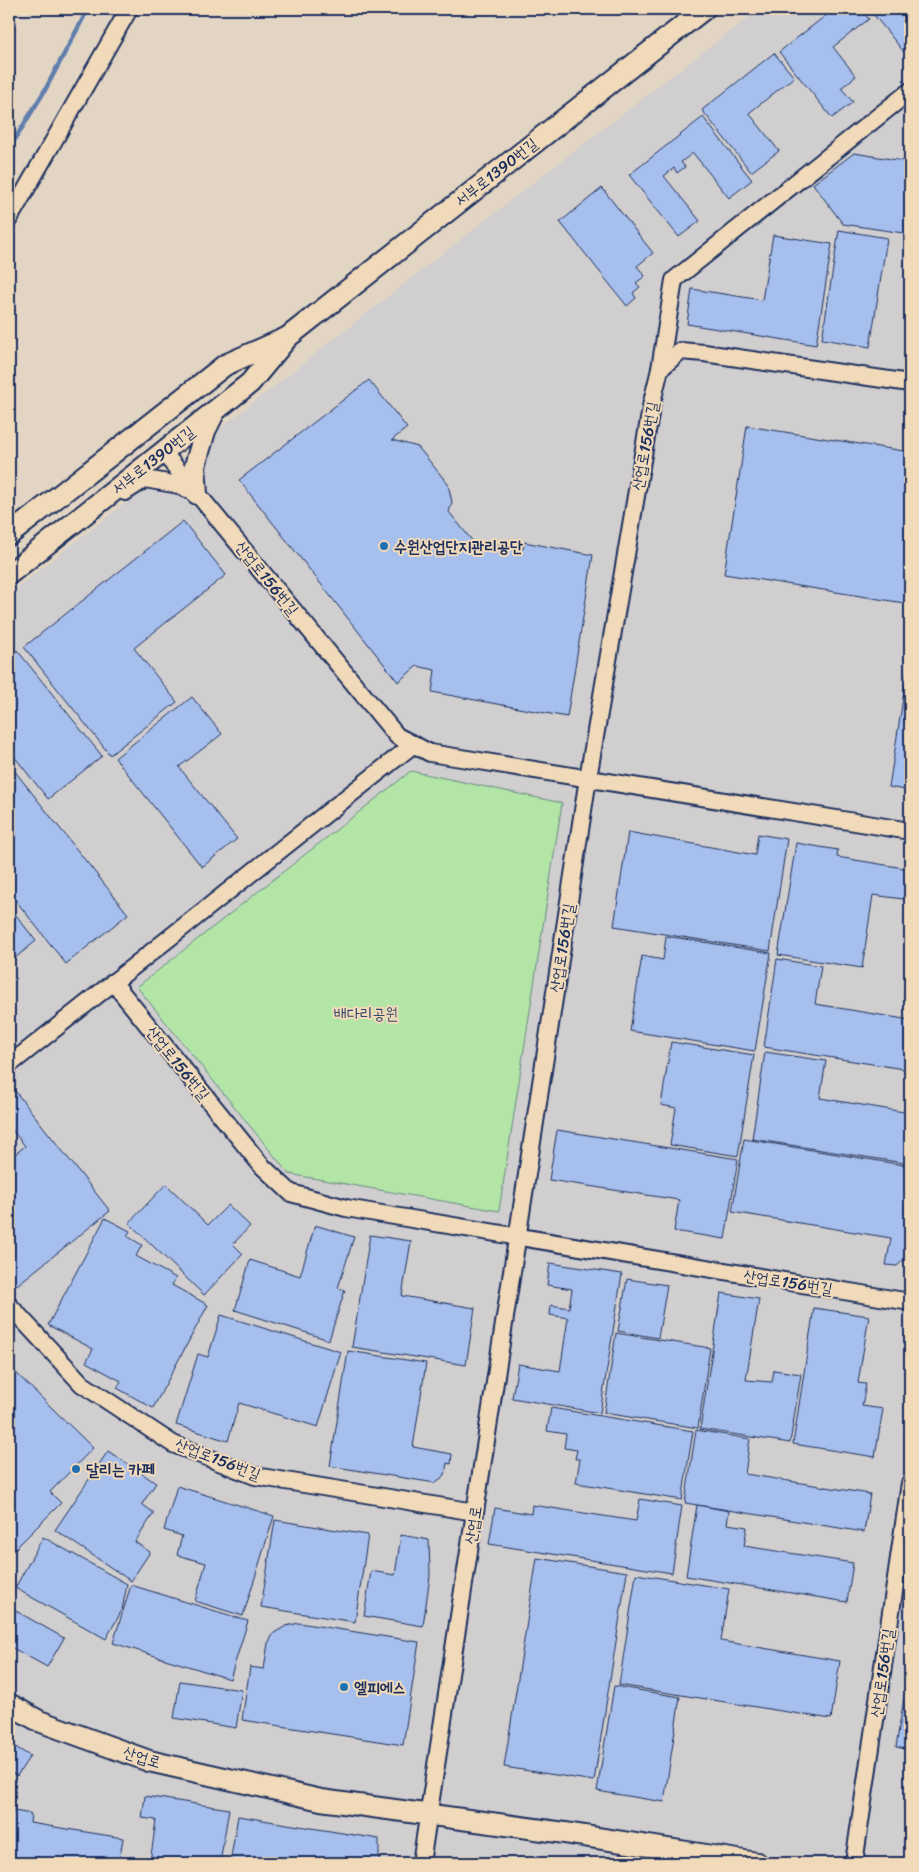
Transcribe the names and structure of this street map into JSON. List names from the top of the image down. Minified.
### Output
{"streets":{"street":["서부로1390번길","산업로156번길","산업로"]},"crossings":[["서부로1390번길","산업로156번길"],["산업로156번길","산업로"]],"parks":["배다리공원"],"places":["수원산업단지관리공단","달리는 카페","엘피에스"]}
